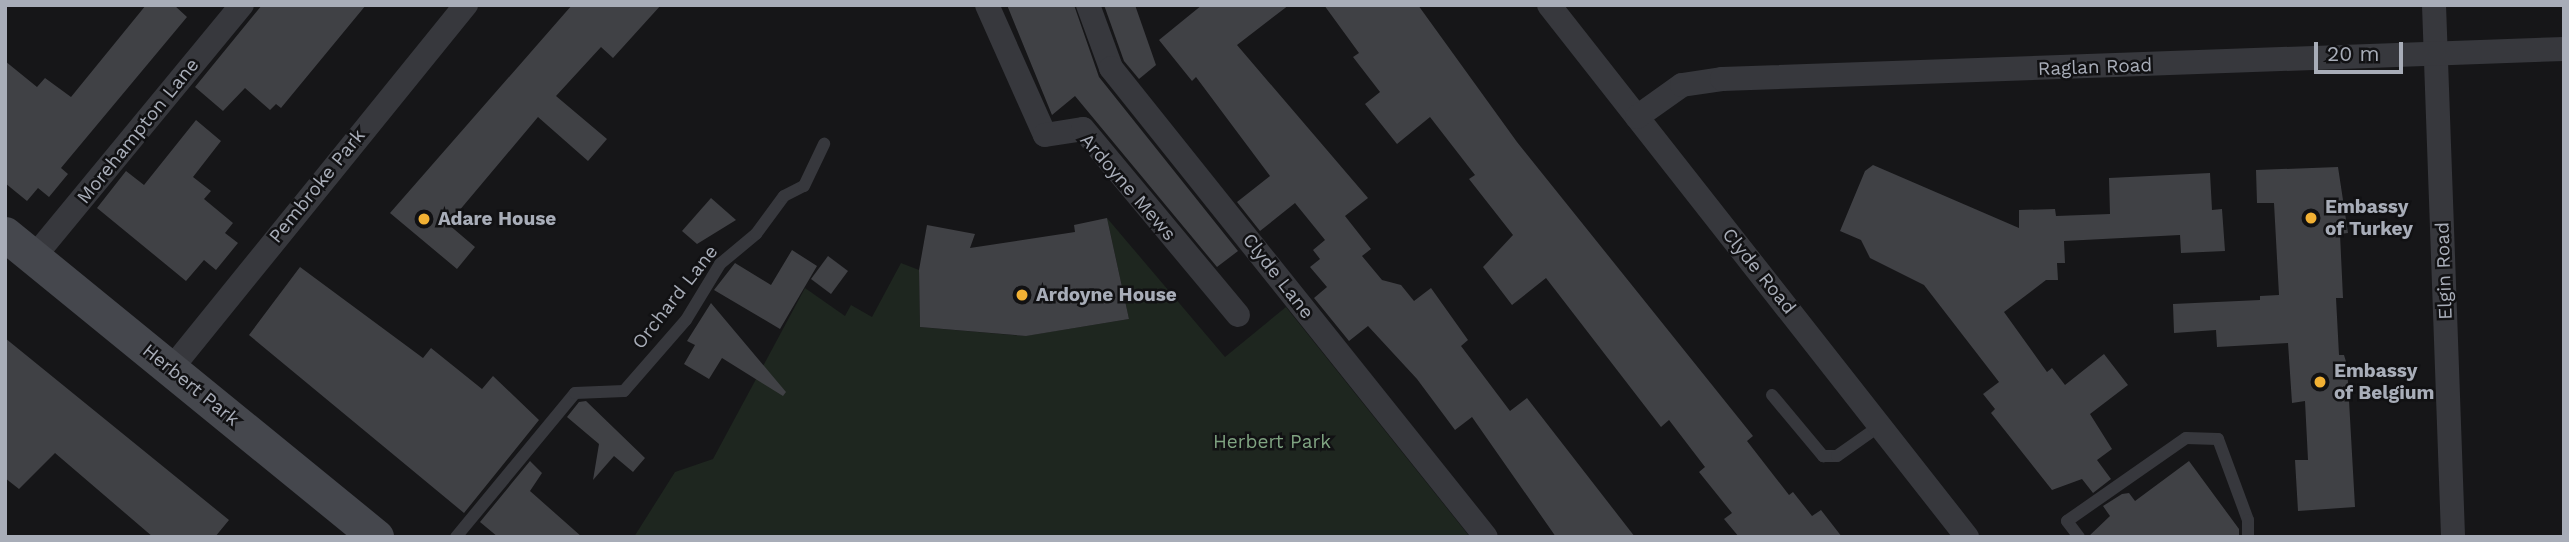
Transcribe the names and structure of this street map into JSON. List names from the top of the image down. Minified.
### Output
{"streets":{"street":["Raglan Road","Morehampton Lane","Pembroke Park","Ardoyne Mews","Clyde Road","Elgin Road","Clyde Lane","Herbert Park"],"lane":["Orchard Lane"]},"crossings":[["Raglan Road","Clyde Road"],["Raglan Road","Elgin Road"],["Morehampton Lane","Herbert Park"],["Pembroke Park","Herbert Park"]],"parks":["Herbert Park"],"places":["Embassy of Turkey","Adare House","Ardoyne House","Embassy of Belgium"],"scale_bar":"20 m"}
